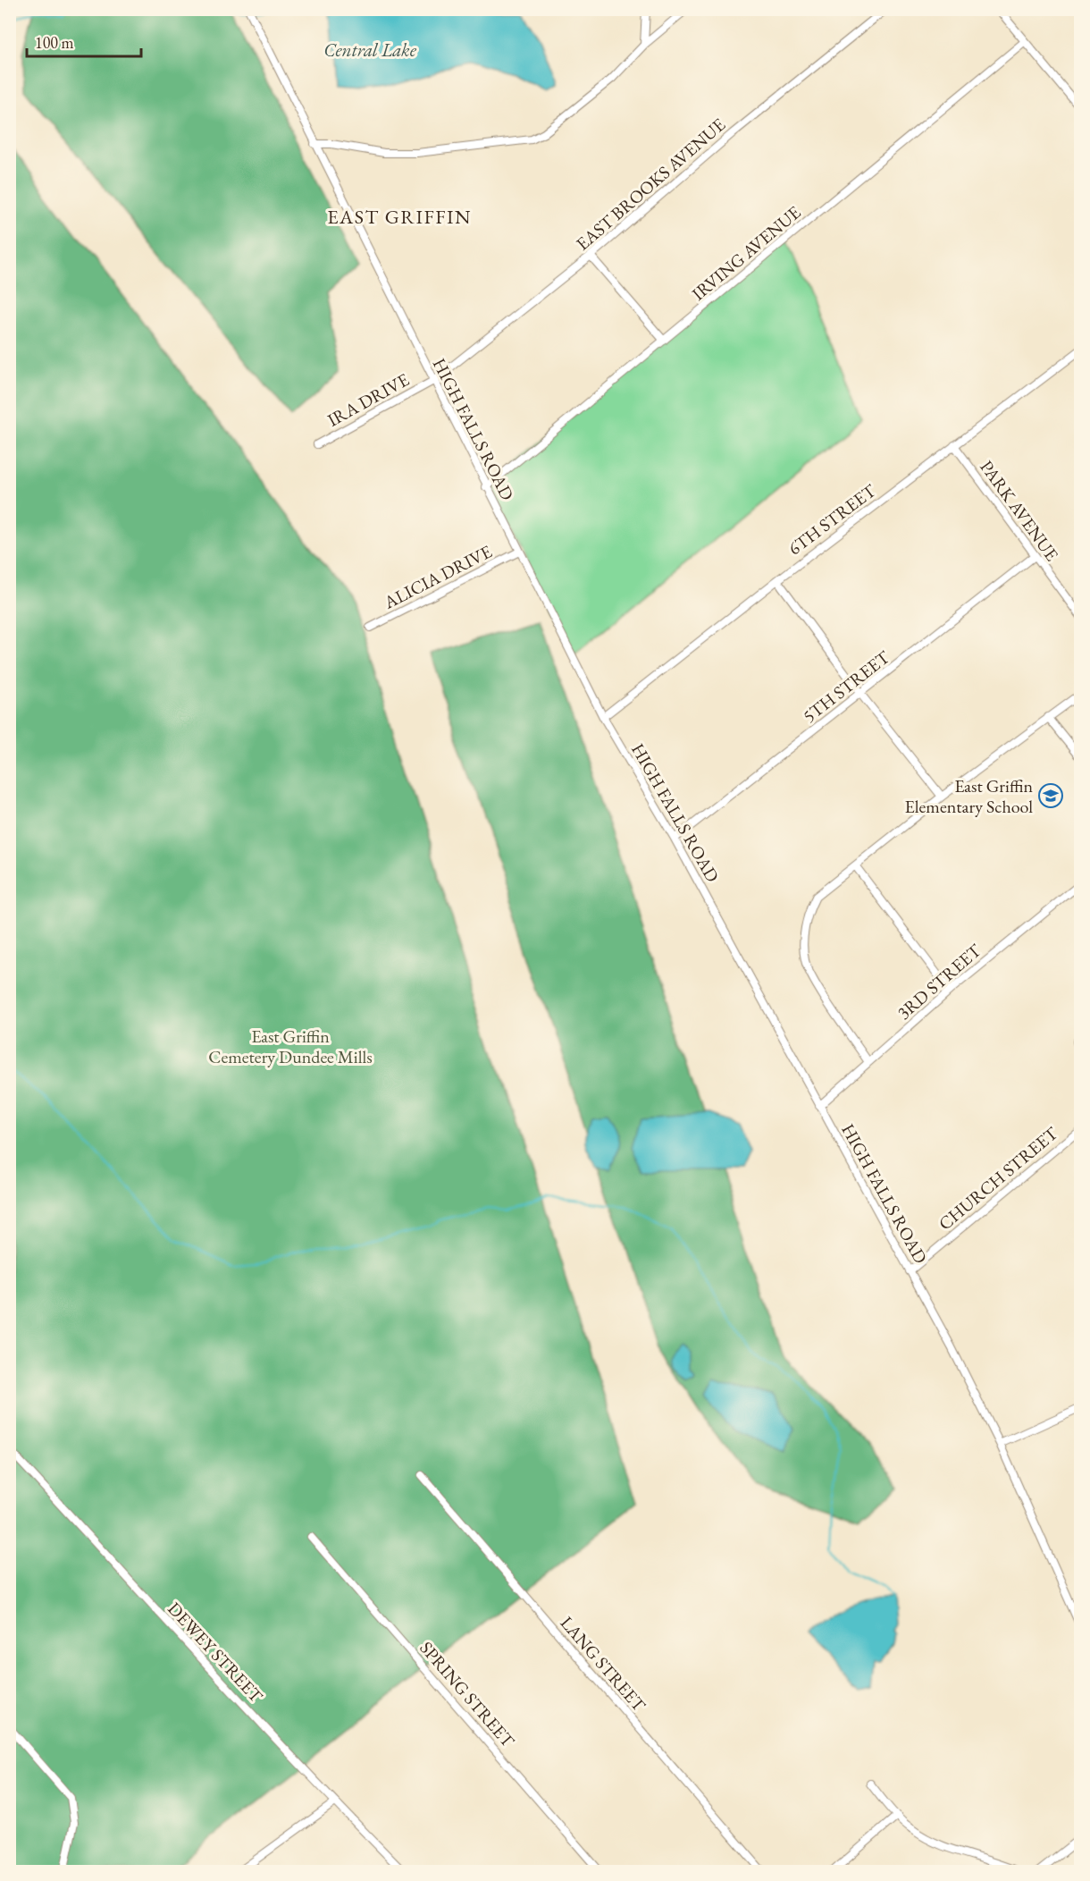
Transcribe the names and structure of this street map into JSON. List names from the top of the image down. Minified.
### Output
{"streets":{"street":["EAST BROOKS AVENUE","IRVING AVENUE","IRA DRIVE","HIGH FALLS ROAD","PARK AVENUE","6TH STREET","ALICIA DRIVE","5TH STREET","3RD STREET","CHURCH STREET","DEWEY STREET","LANG STREET","SPRING STREET"]},"crossings":[["EAST BROOKS AVENUE","IRA DRIVE"],["EAST BROOKS AVENUE","HIGH FALLS ROAD"],["IRVING AVENUE","HIGH FALLS ROAD"],["IRA DRIVE","HIGH FALLS ROAD"],["HIGH FALLS ROAD","6TH STREET"],["HIGH FALLS ROAD","ALICIA DRIVE"],["HIGH FALLS ROAD","5TH STREET"],["HIGH FALLS ROAD","3RD STREET"],["HIGH FALLS ROAD","CHURCH STREET"],["PARK AVENUE","6TH STREET"],["PARK AVENUE","5TH STREET"]],"districts":["EAST GRIFFIN"],"water":["Central Lake"],"parks":["East Griffin Cemetery Dundee Mills"],"places":{"school or university":["East Griffin Elementary School"]},"scale_bar":"100 m"}
